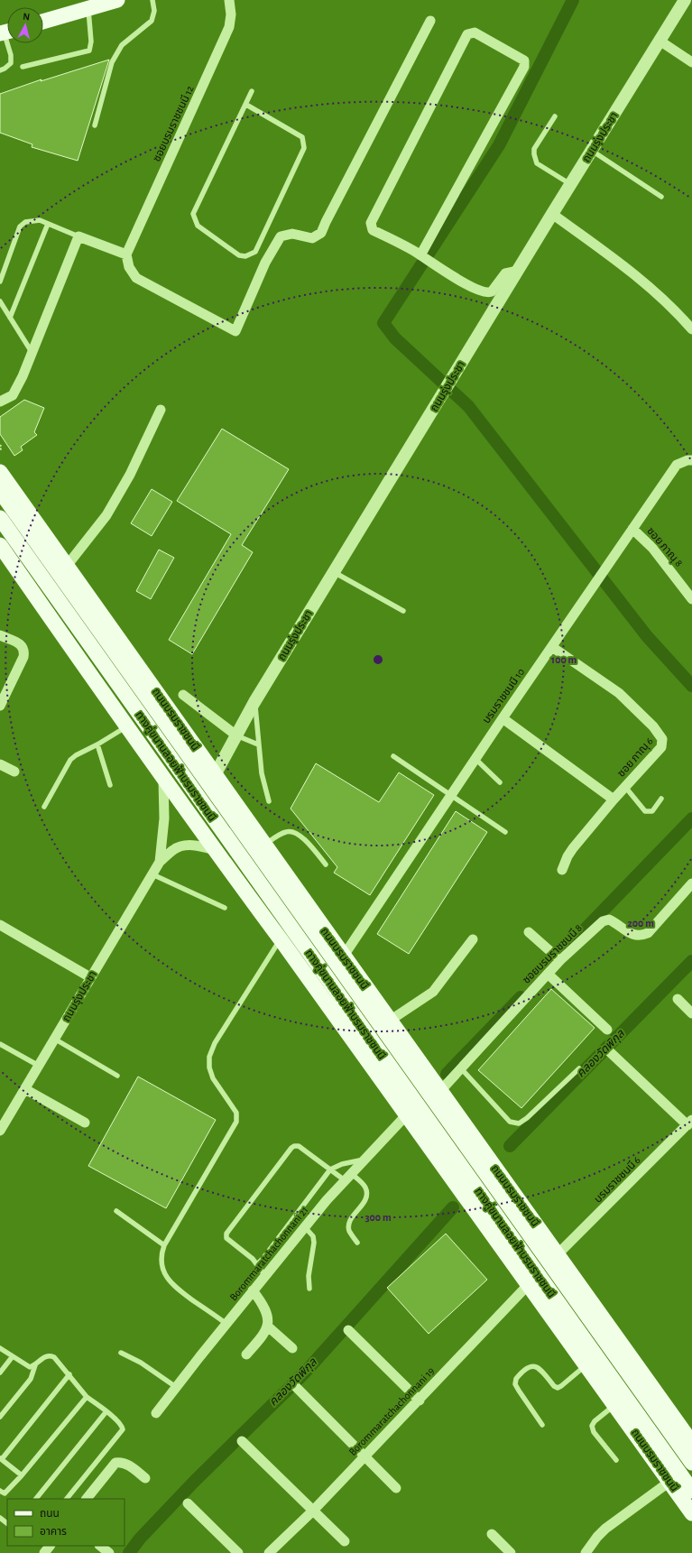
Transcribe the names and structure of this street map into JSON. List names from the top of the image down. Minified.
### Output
{"streets":{"main road":["ถนนบรมราชชนนี","ทางคู่ขนานลอยฟ้าบรมราชชนนี"],"street":["ซอยบรมราชชนนี 12","ถนนรุ่งประชา","ซอย ภาณุ 8","บรมราชชนนี 10","ซอย ภาณุ 6","ซอยบรมราชชนนี 8","บรมราชชนนี 6","Borommaratchachonnani 21","Borommaratchachonnani 19"]},"crossings":[["ถนนรุ่งประชา","ถนนบรมราชชนนี"],["ซอย ภาณุ 8","บรมราชชนนี 10"],["บรมราชชนนี 10","ถนนบรมราชชนนี"],["บรมราชชนนี 10","ซอย ภาณุ 6"],["ถนนบรมราชชนนี","ซอยบรมราชชนนี 8"],["ถนนบรมราชชนนี","บรมราชชนนี 6"],["ถนนบรมราชชนนี","Borommaratchachonnani 21"],["ถนนบรมราชชนนี","Borommaratchachonnani 19"]],"water":["คลองวัดพิกุล"],"legend":["ถนน","อาคาร"],"north":"top","rings":["100 m","200 m","300 m"]}
